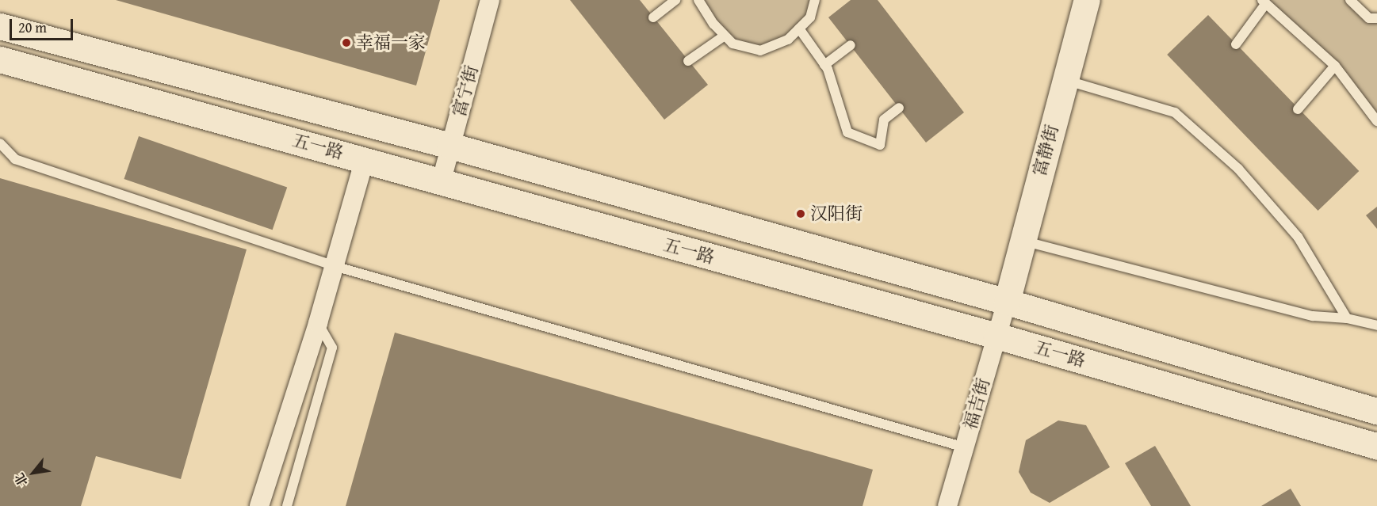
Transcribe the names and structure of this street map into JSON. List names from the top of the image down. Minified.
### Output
{"streets":{"main road":["五一路","富静街"],"street":["富宁街","福吉街"]},"crossings":[["富宁街","五一路"],["五一路","富静街"],["五一路","福吉街"],["富静街","福吉街"]],"places":["幸福一家","汉阳街"],"scale_bar":"20 m","north":"bottom left"}
